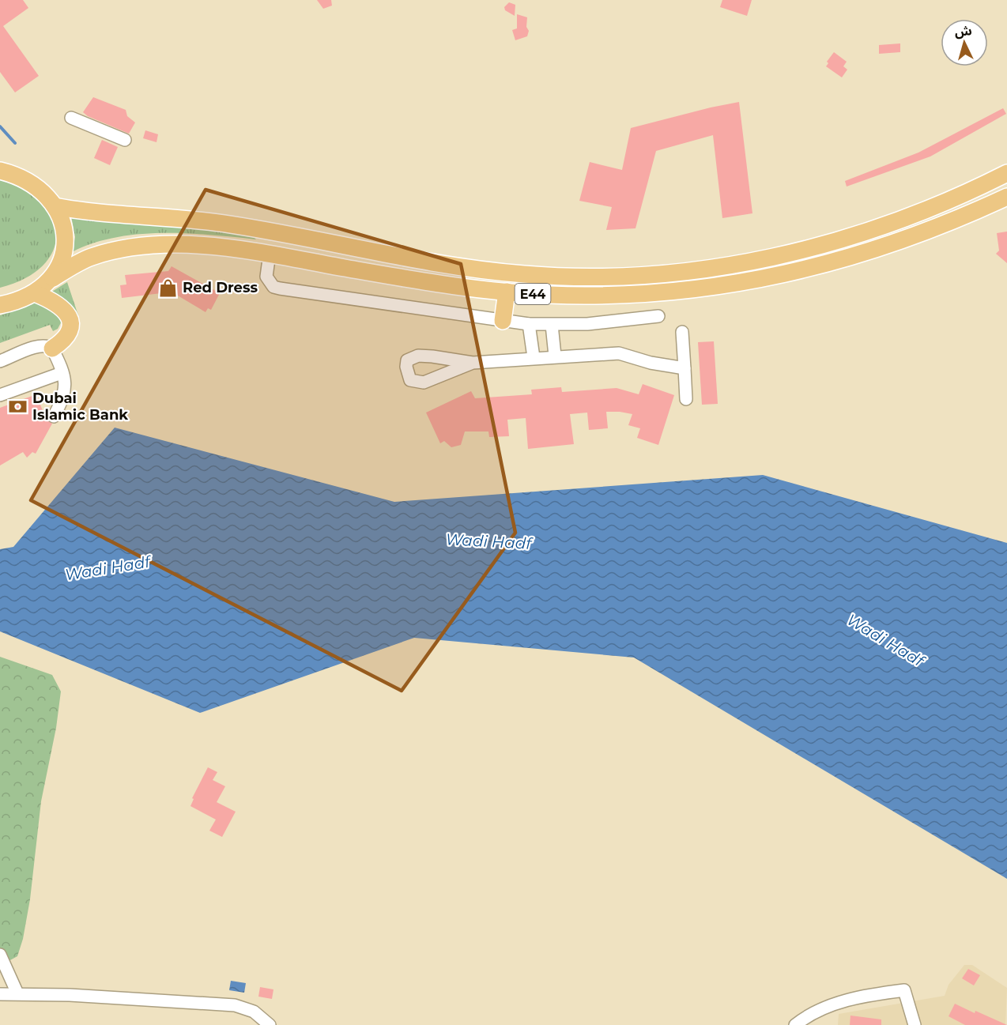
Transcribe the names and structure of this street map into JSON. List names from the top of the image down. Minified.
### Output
{"streets":{"highway":["E44"]},"water":["Wadi Hadf"],"places":{"shop":["Red Dress"],"bank":["Dubai Islamic Bank"]},"north":"top"}
